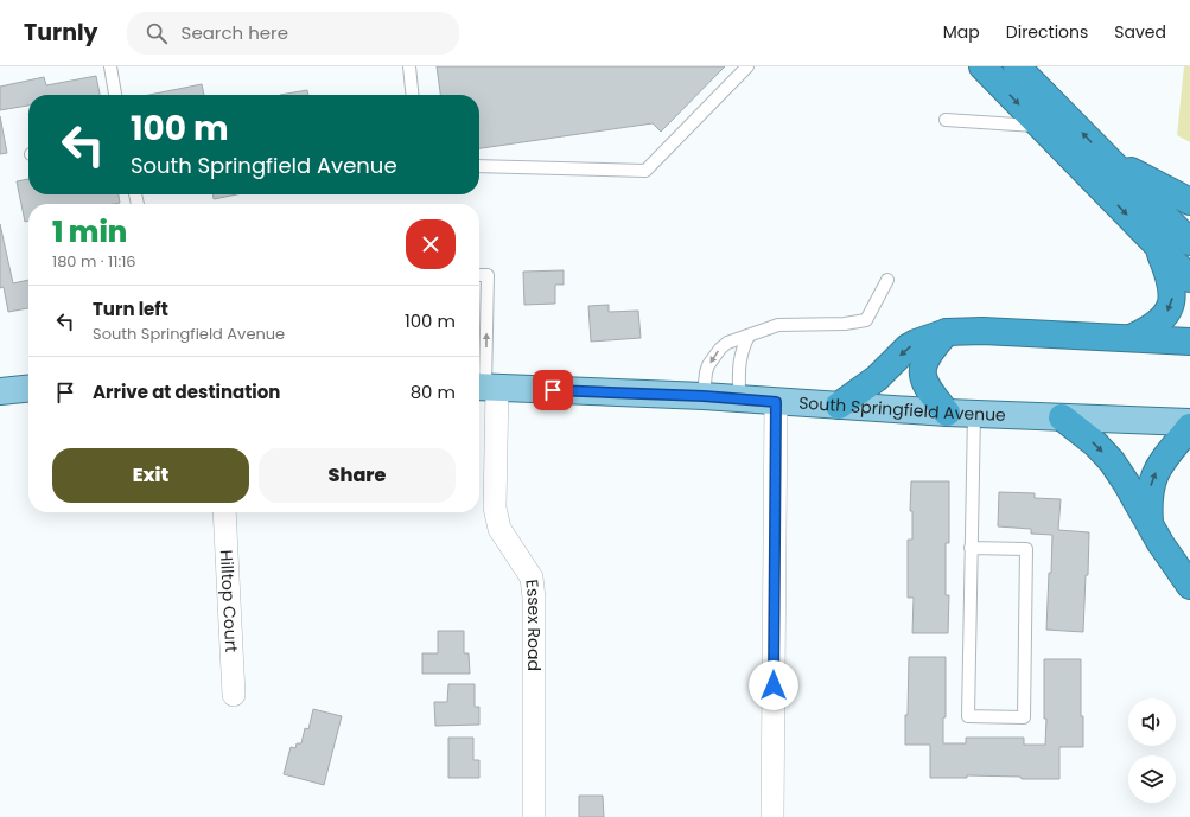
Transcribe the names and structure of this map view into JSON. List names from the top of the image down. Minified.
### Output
{"streets":{"main road":["South Springfield Avenue"],"street":["Hilltop Court","Essex Road"]},"crossings":[["South Springfield Avenue","Essex Road"]],"page":{"header":"Turnly","search":"Search here","nav":["Map","Directions","Saved"],"turn":["100 m","South Springfield Avenue"],"heading":["1 min","180 m · 11:16"],"list":[{"name":"Turn left","note":"South Springfield Avenue","value":"100 m"},{"name":"Arrive at destination","value":"80 m"}],"buttons":["Exit","Share"]}}
